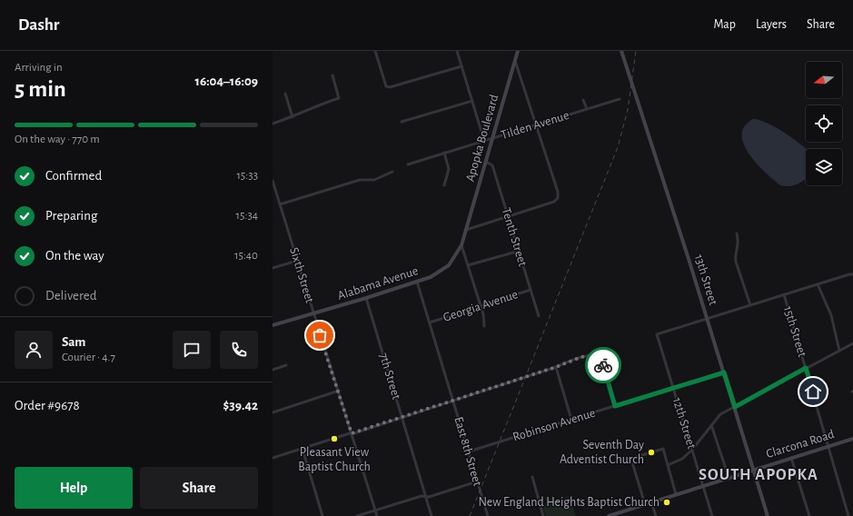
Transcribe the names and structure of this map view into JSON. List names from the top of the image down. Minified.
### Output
{"streets":{"street":["Tilden Avenue","Apopka Boulevard","Tenth Street","Sixth Street","13th Street","Alabama Avenue","Georgia Avenue","15th Street","7th Street","12th Street","Robinson Avenue","Clarcona Road","East 8th Street"]},"crossings":[["Tilden Avenue","Apopka Boulevard"],["Apopka Boulevard","Tenth Street"],["Apopka Boulevard","Alabama Avenue"],["Tenth Street","Georgia Avenue"],["Sixth Street","Alabama Avenue"],["13th Street","12th Street"],["13th Street","Robinson Avenue"],["13th Street","Clarcona Road"],["Alabama Avenue","7th Street"],["Alabama Avenue","East 8th Street"],["Georgia Avenue","East 8th Street"],["15th Street","Clarcona Road"],["12th Street","Robinson Avenue"],["12th Street","Clarcona Road"],["Robinson Avenue","East 8th Street"]],"districts":["SOUTH APOPKA"],"places":["Pleasant View Baptist Church","Seventh Day Adventist Church","New England Heights Baptist Church"],"north":"left","page":{"header":"Dashr","nav":["Map","Layers","Share"],"heading":["5 min","Arriving in","16:04–16:09"],"panel":["Sam","Courier · 4.7","Order #9678","$39.42"],"bar":"On the way · 770 m","list":[["Confirmed","15:33"],["Preparing","15:34"],["On the way","15:40"],"Delivered"],"buttons":["Help","Share"]}}
